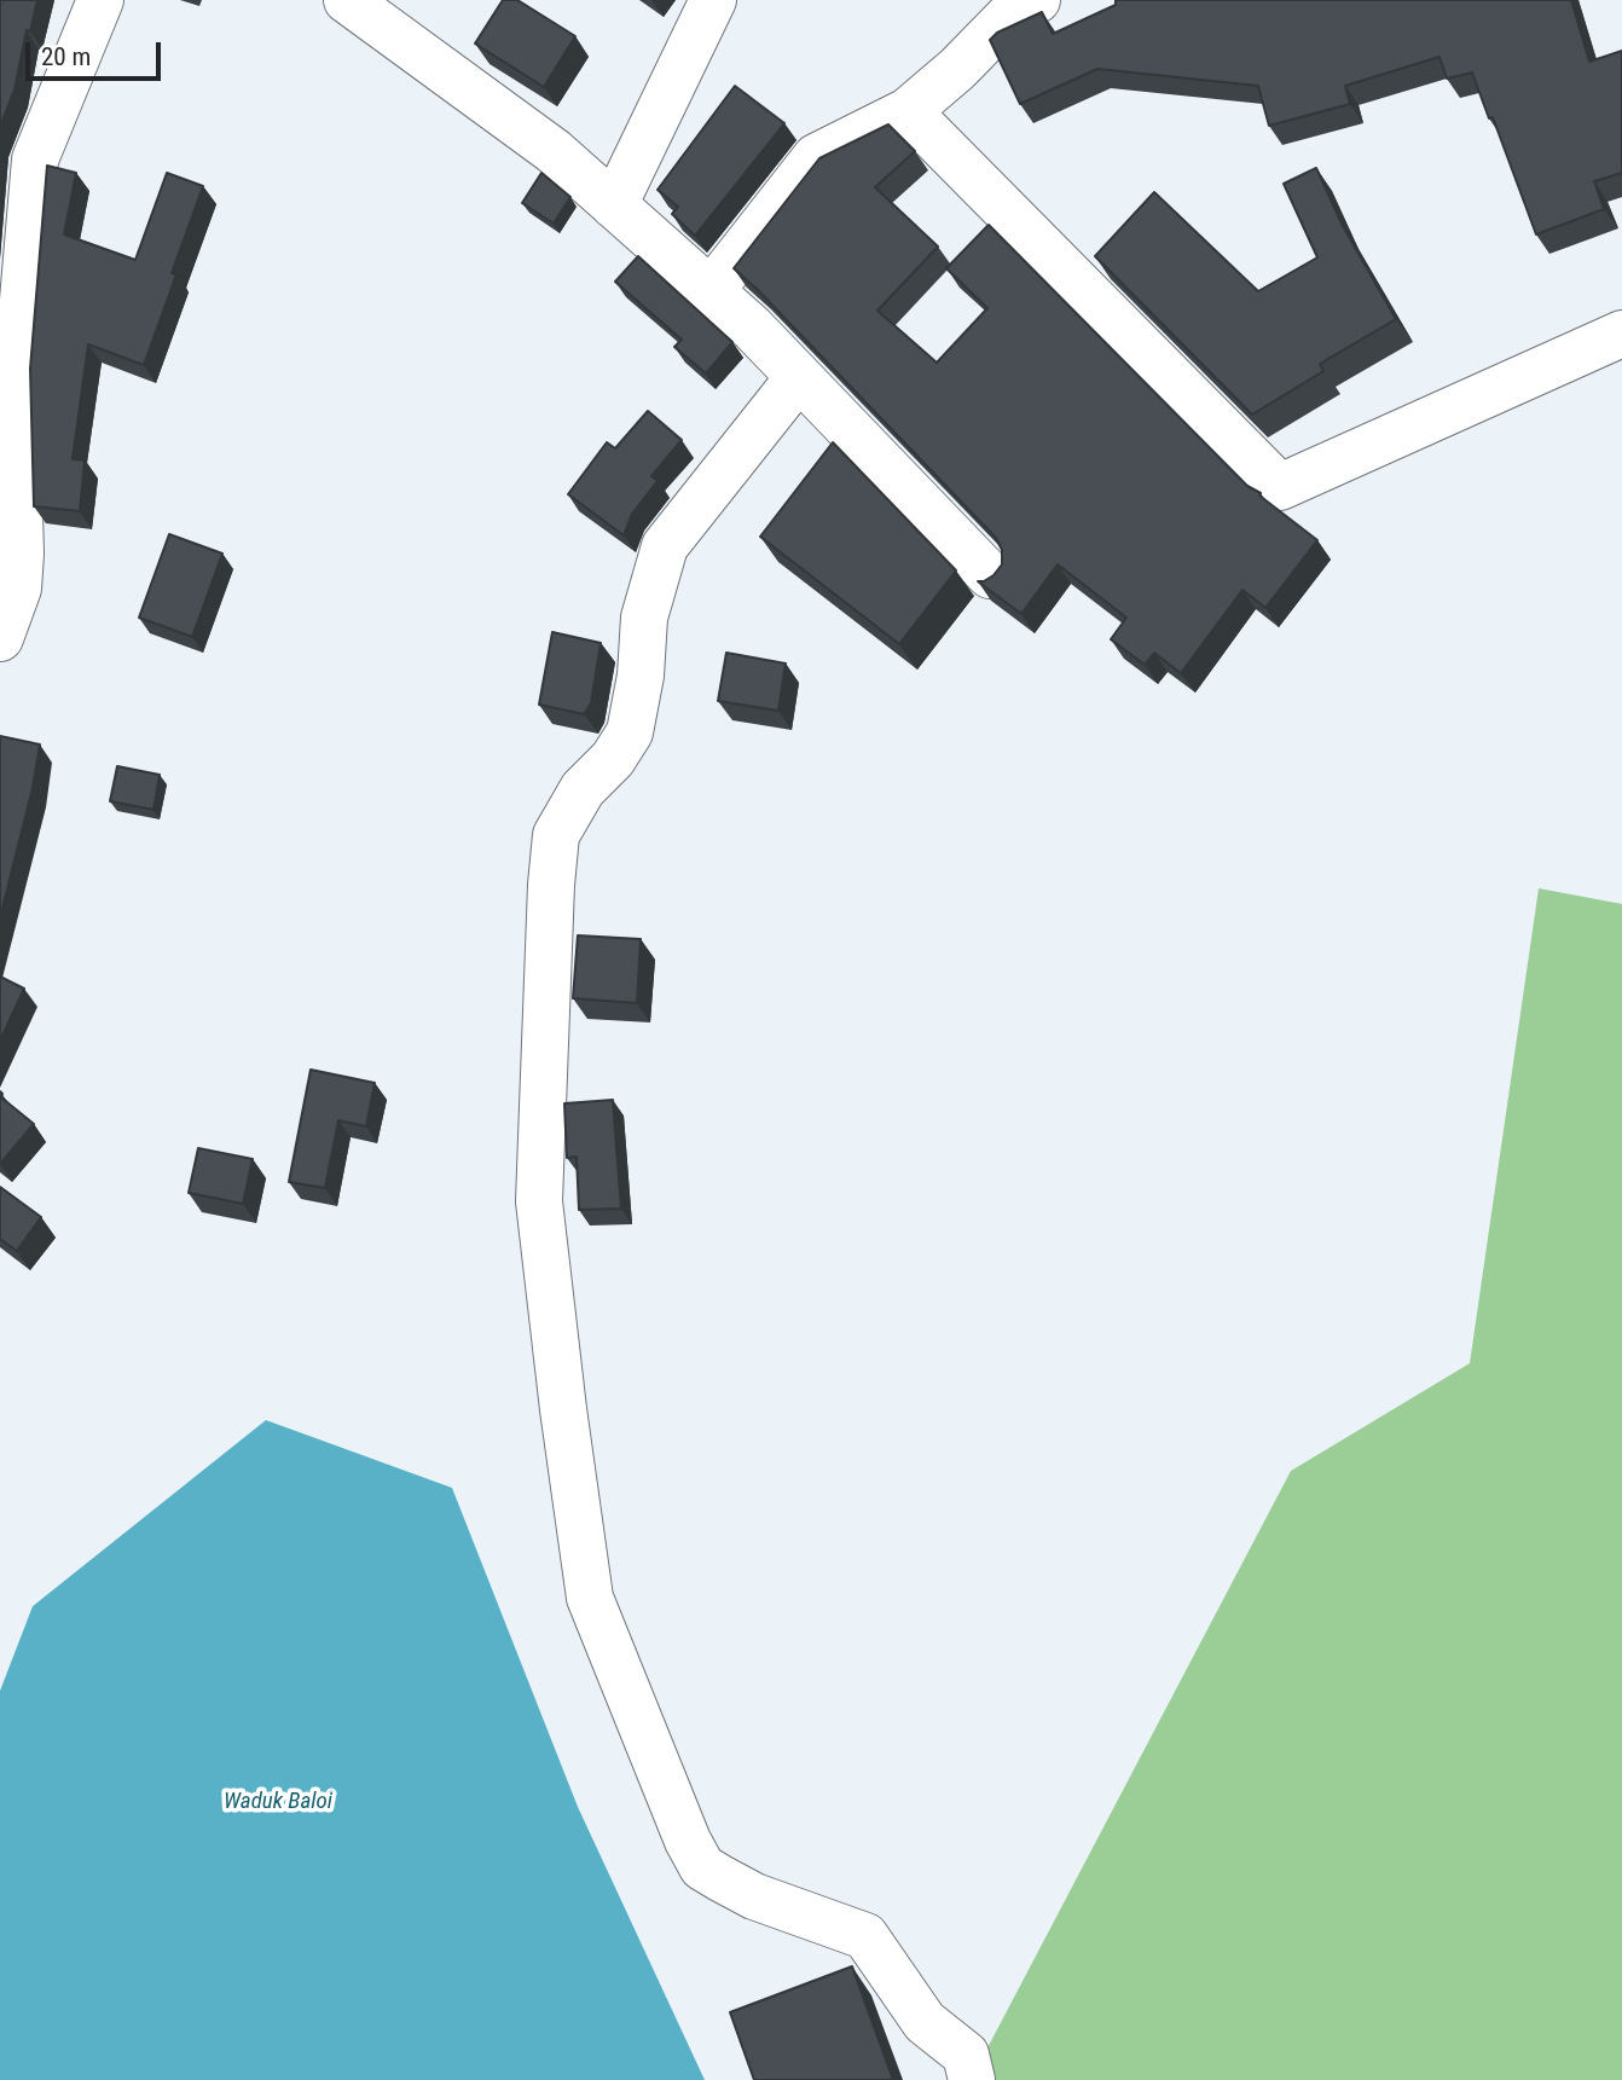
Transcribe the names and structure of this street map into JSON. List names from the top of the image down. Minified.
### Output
{"water":["Waduk Baloi"],"scale_bar":"20 m"}
